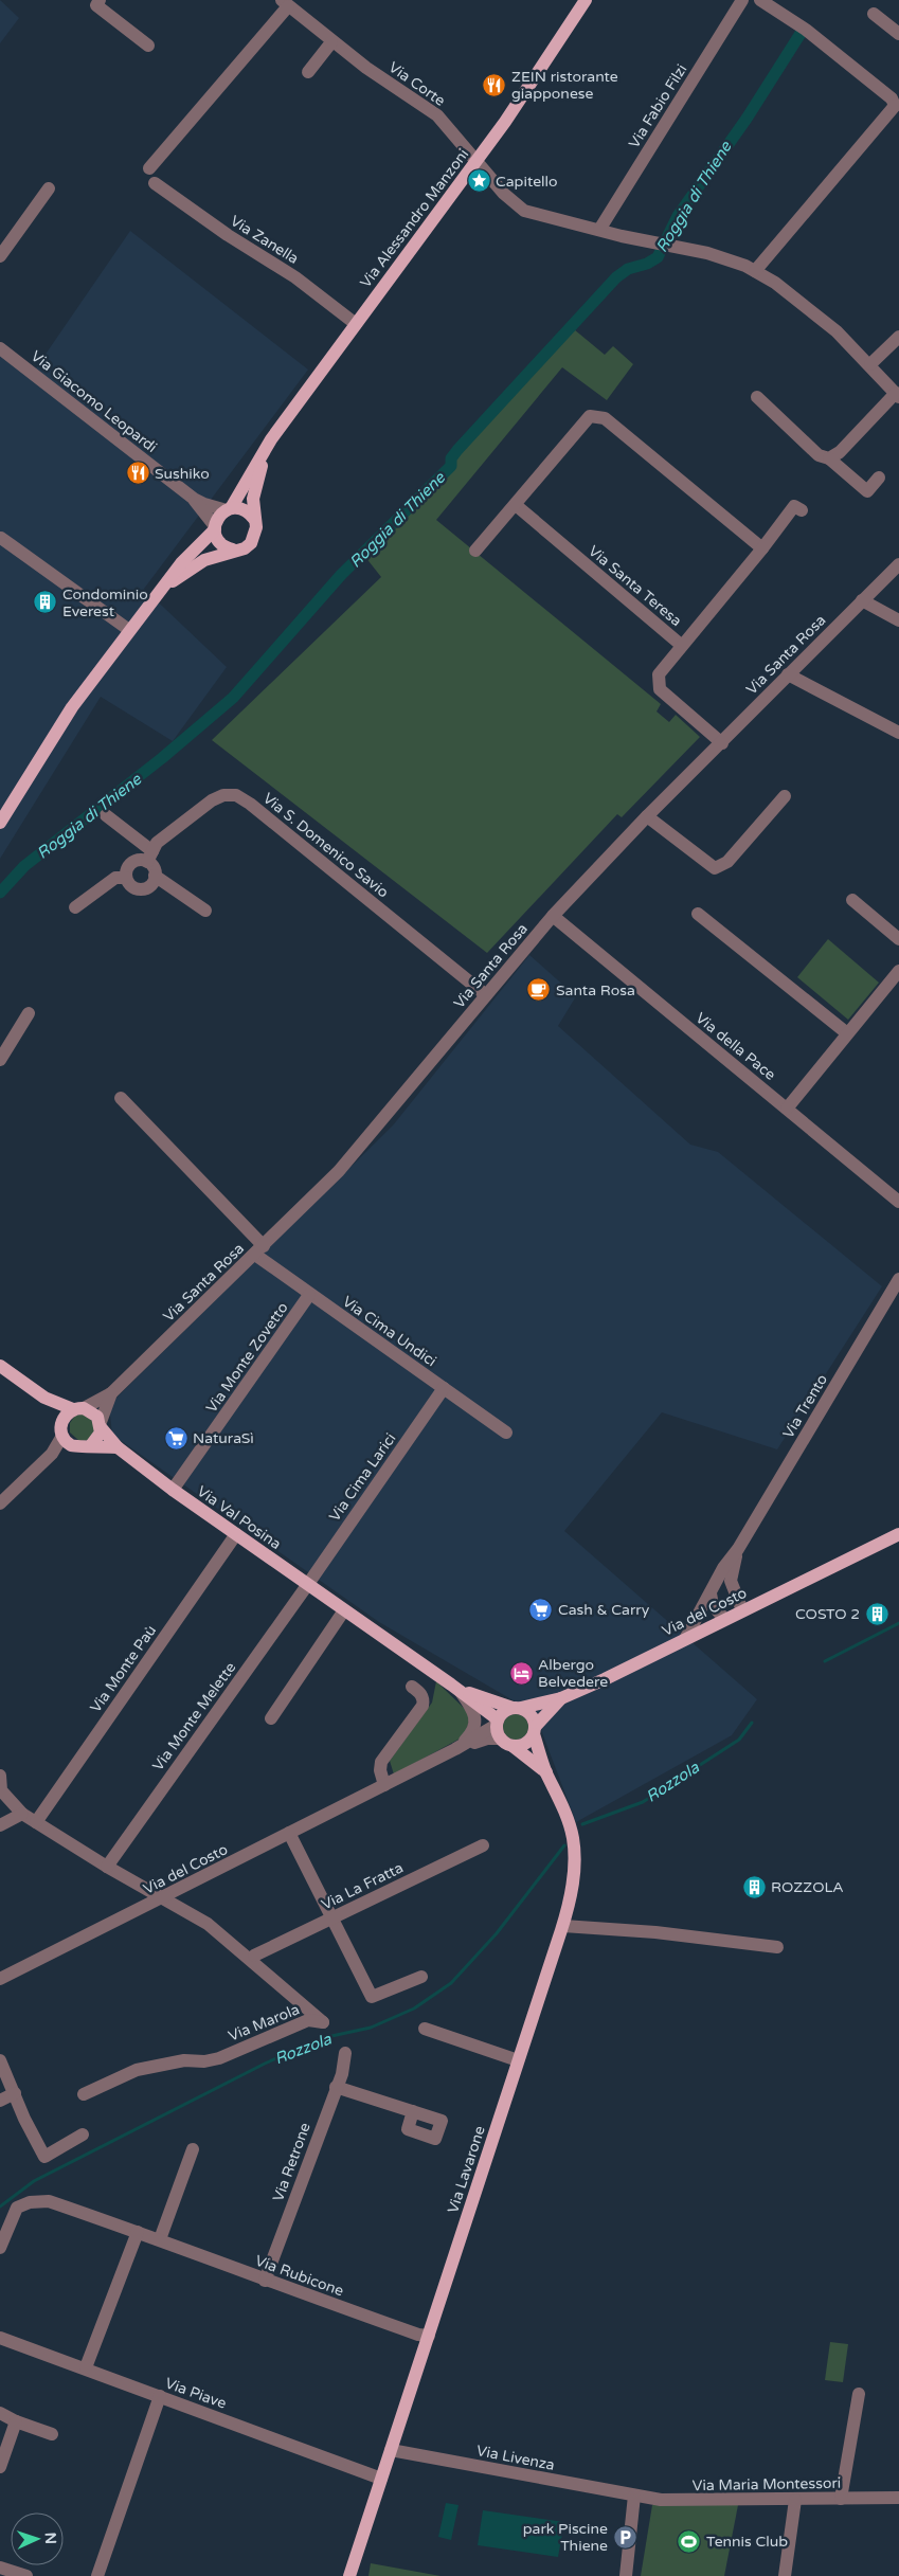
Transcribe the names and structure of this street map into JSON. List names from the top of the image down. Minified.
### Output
{"streets":{"main road":["Via Alessandro Manzoni","Via Val Posina","Via del Costo","Via Lavarone"],"street":["Via Corte","Via Fabio Filzi","Via Zanella","Via Giacomo Leopardi","Via Santa Teresa","Via Santa Rosa","Via S. Domenico Savio","Via della Pace","Via Cima Undici","Via Monte Zovetto","Via Trento","Via Cima Larici","Via Monte Paù","Via Monte Melette","Via La Fratta","Via Marola","Via Retrone","Via Rubicone","Via Piave","Via Livenza","Via Maria Montessori"]},"crossings":[["Via Corte","Via Fabio Filzi"],["Via Corte","Via Alessandro Manzoni"],["Via Alessandro Manzoni","Via Zanella"],["Via Alessandro Manzoni","Via Giacomo Leopardi"],["Via Santa Teresa","Via Santa Rosa"],["Via Santa Rosa","Via S. Domenico Savio"],["Via Santa Rosa","Via della Pace"],["Via Santa Rosa","Via Cima Undici"],["Via Santa Rosa","Via Val Posina"],["Via Cima Undici","Via Monte Zovetto"],["Via Cima Undici","Via Cima Larici"],["Via Monte Zovetto","Via Val Posina"],["Via Trento","Via del Costo"],["Via Cima Larici","Via Val Posina"],["Via Cima Larici","Via Monte Melette"],["Via Val Posina","Via del Costo"],["Via Val Posina","Via Monte Paù"],["Via Val Posina","Via Monte Melette"],["Via Val Posina","Via Lavarone"],["Via del Costo","Via Marola"],["Via del Costo","Via Lavarone"],["Via Retrone","Via Rubicone"],["Via Lavarone","Via Rubicone"],["Via Lavarone","Via Piave"],["Via Lavarone","Via Livenza"],["Via Livenza","Via Maria Montessori"]],"water":["Roggia di Thiene","Rozzola"],"places":{"restaurant":["ZEIN ristorante giapponese","Sushiko"],"place":["Capitello"],"building":["Condominio Everest","COSTO 2","ROZZOLA"],"cafe":["Santa Rosa"],"supermarket":["NaturaSì","Cash & Carry"],"hotel":["Albergo Belvedere"],"parking":["park Piscine Thiene"],"sports":["Tennis Club"]},"north":"right"}
